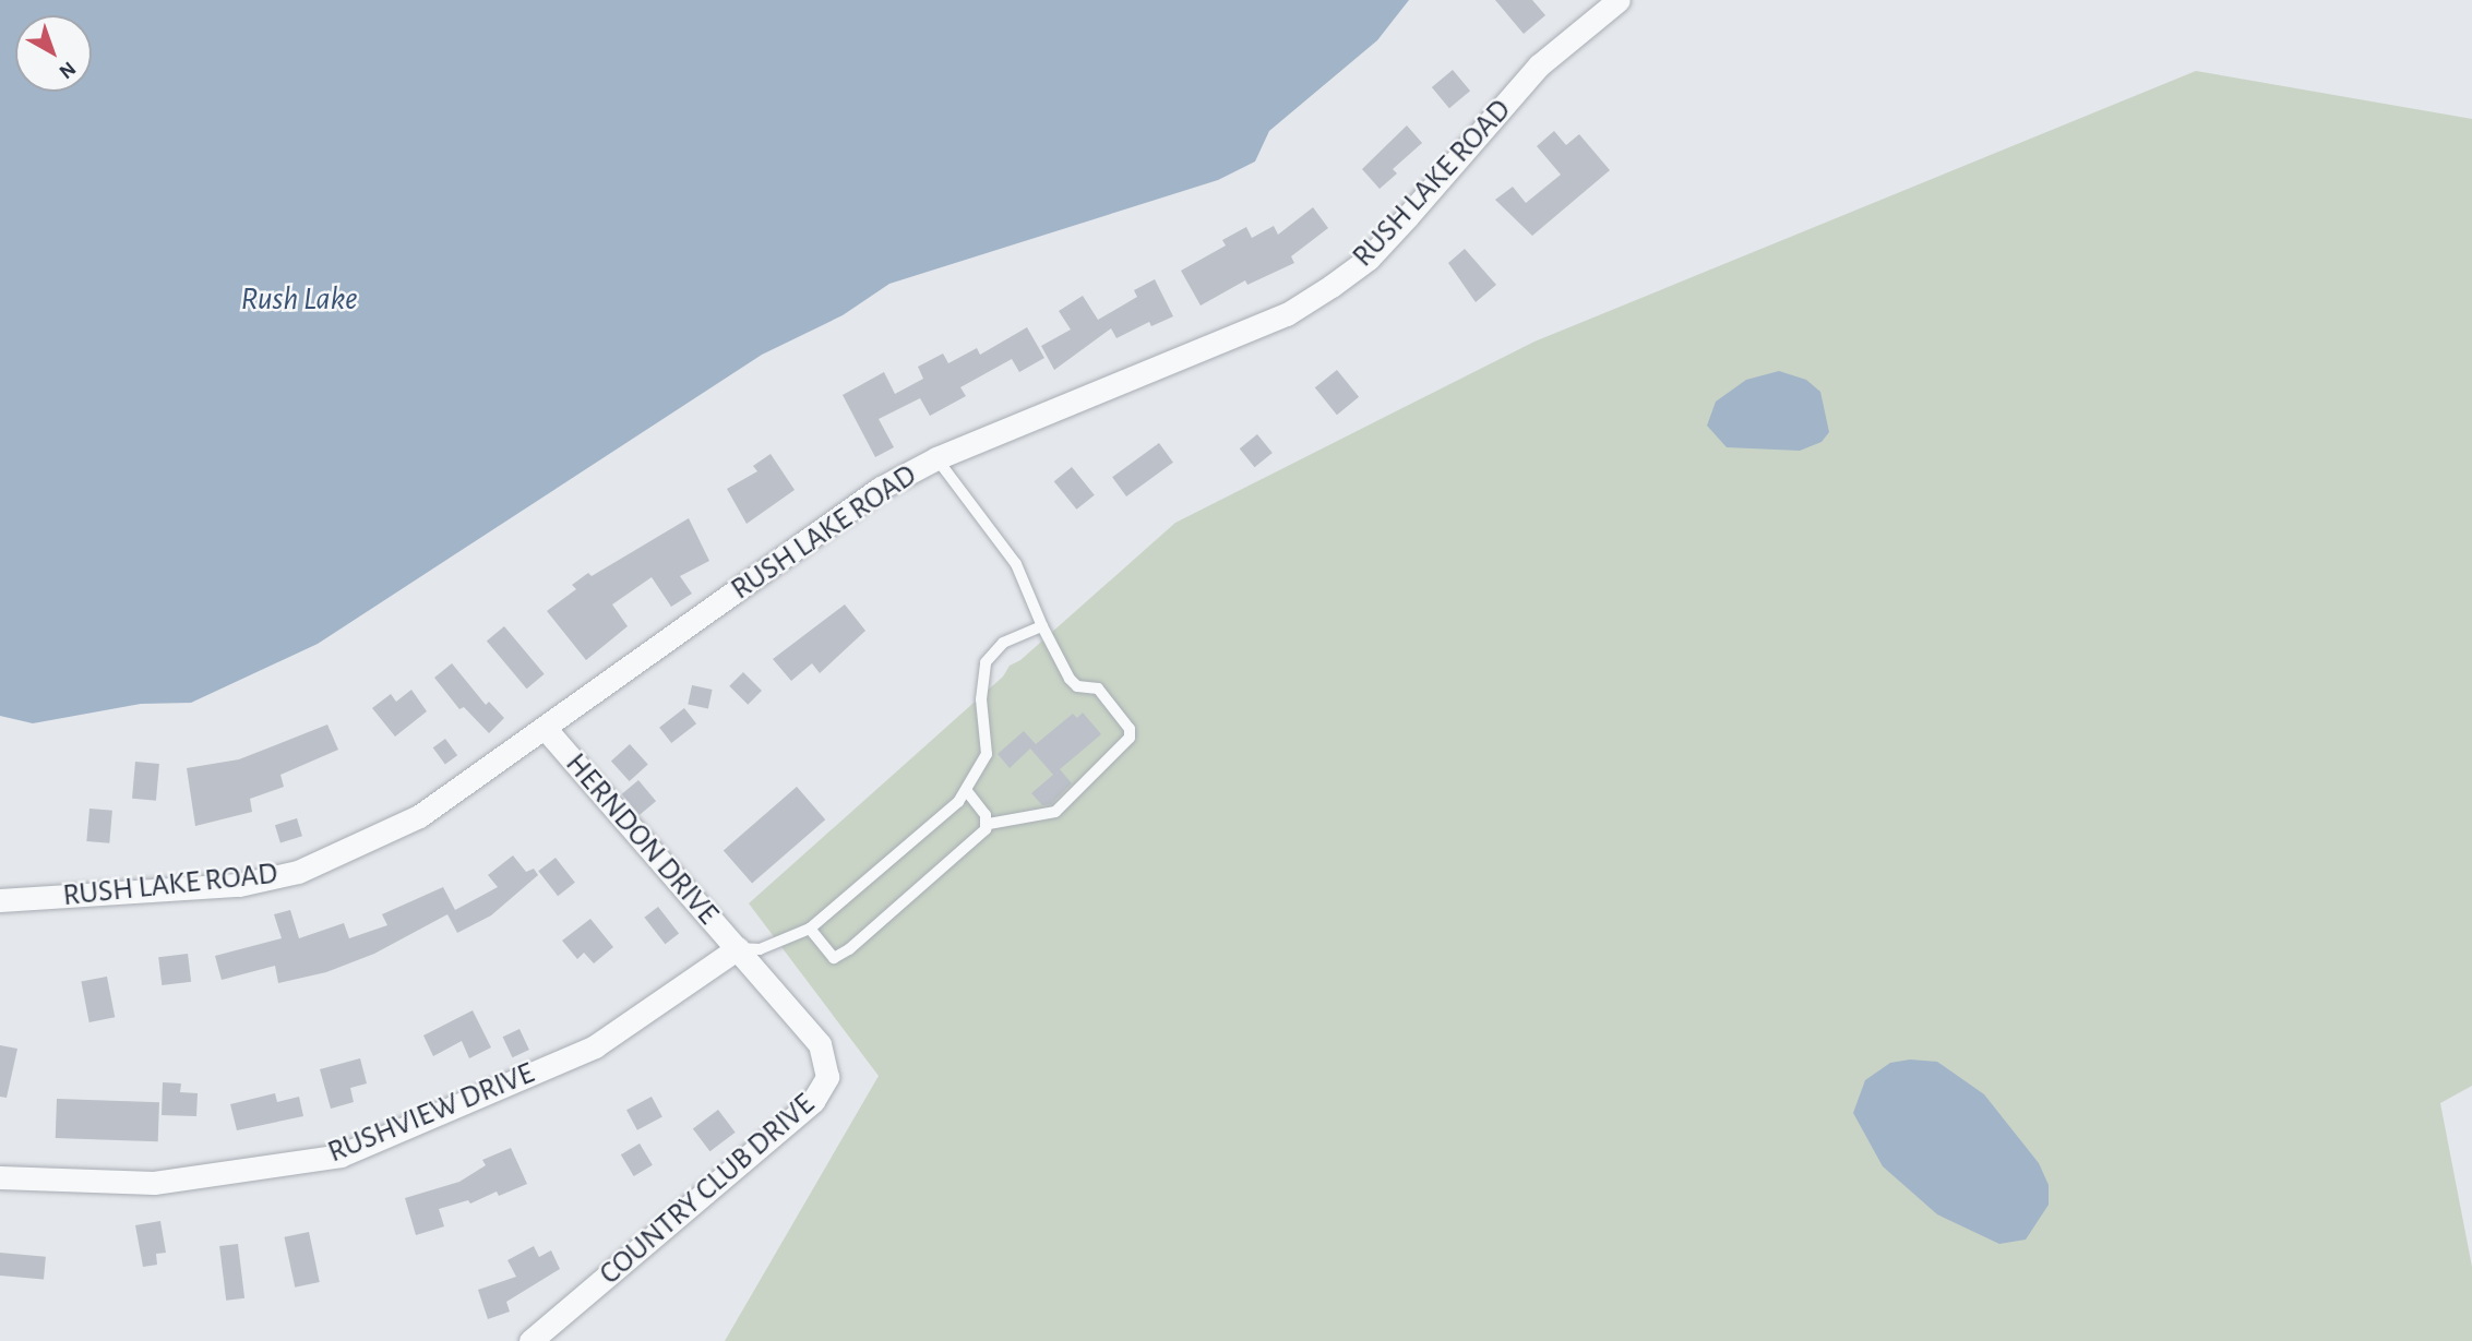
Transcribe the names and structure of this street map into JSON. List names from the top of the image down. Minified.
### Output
{"streets":{"street":["RUSH LAKE ROAD","HERNDON DRIVE","RUSHVIEW DRIVE","COUNTRY CLUB DRIVE"]},"crossings":[["RUSH LAKE ROAD","HERNDON DRIVE"],["HERNDON DRIVE","RUSHVIEW DRIVE"],["HERNDON DRIVE","COUNTRY CLUB DRIVE"],["RUSHVIEW DRIVE","COUNTRY CLUB DRIVE"]],"water":["Rush Lake"],"north":"bottom right"}
